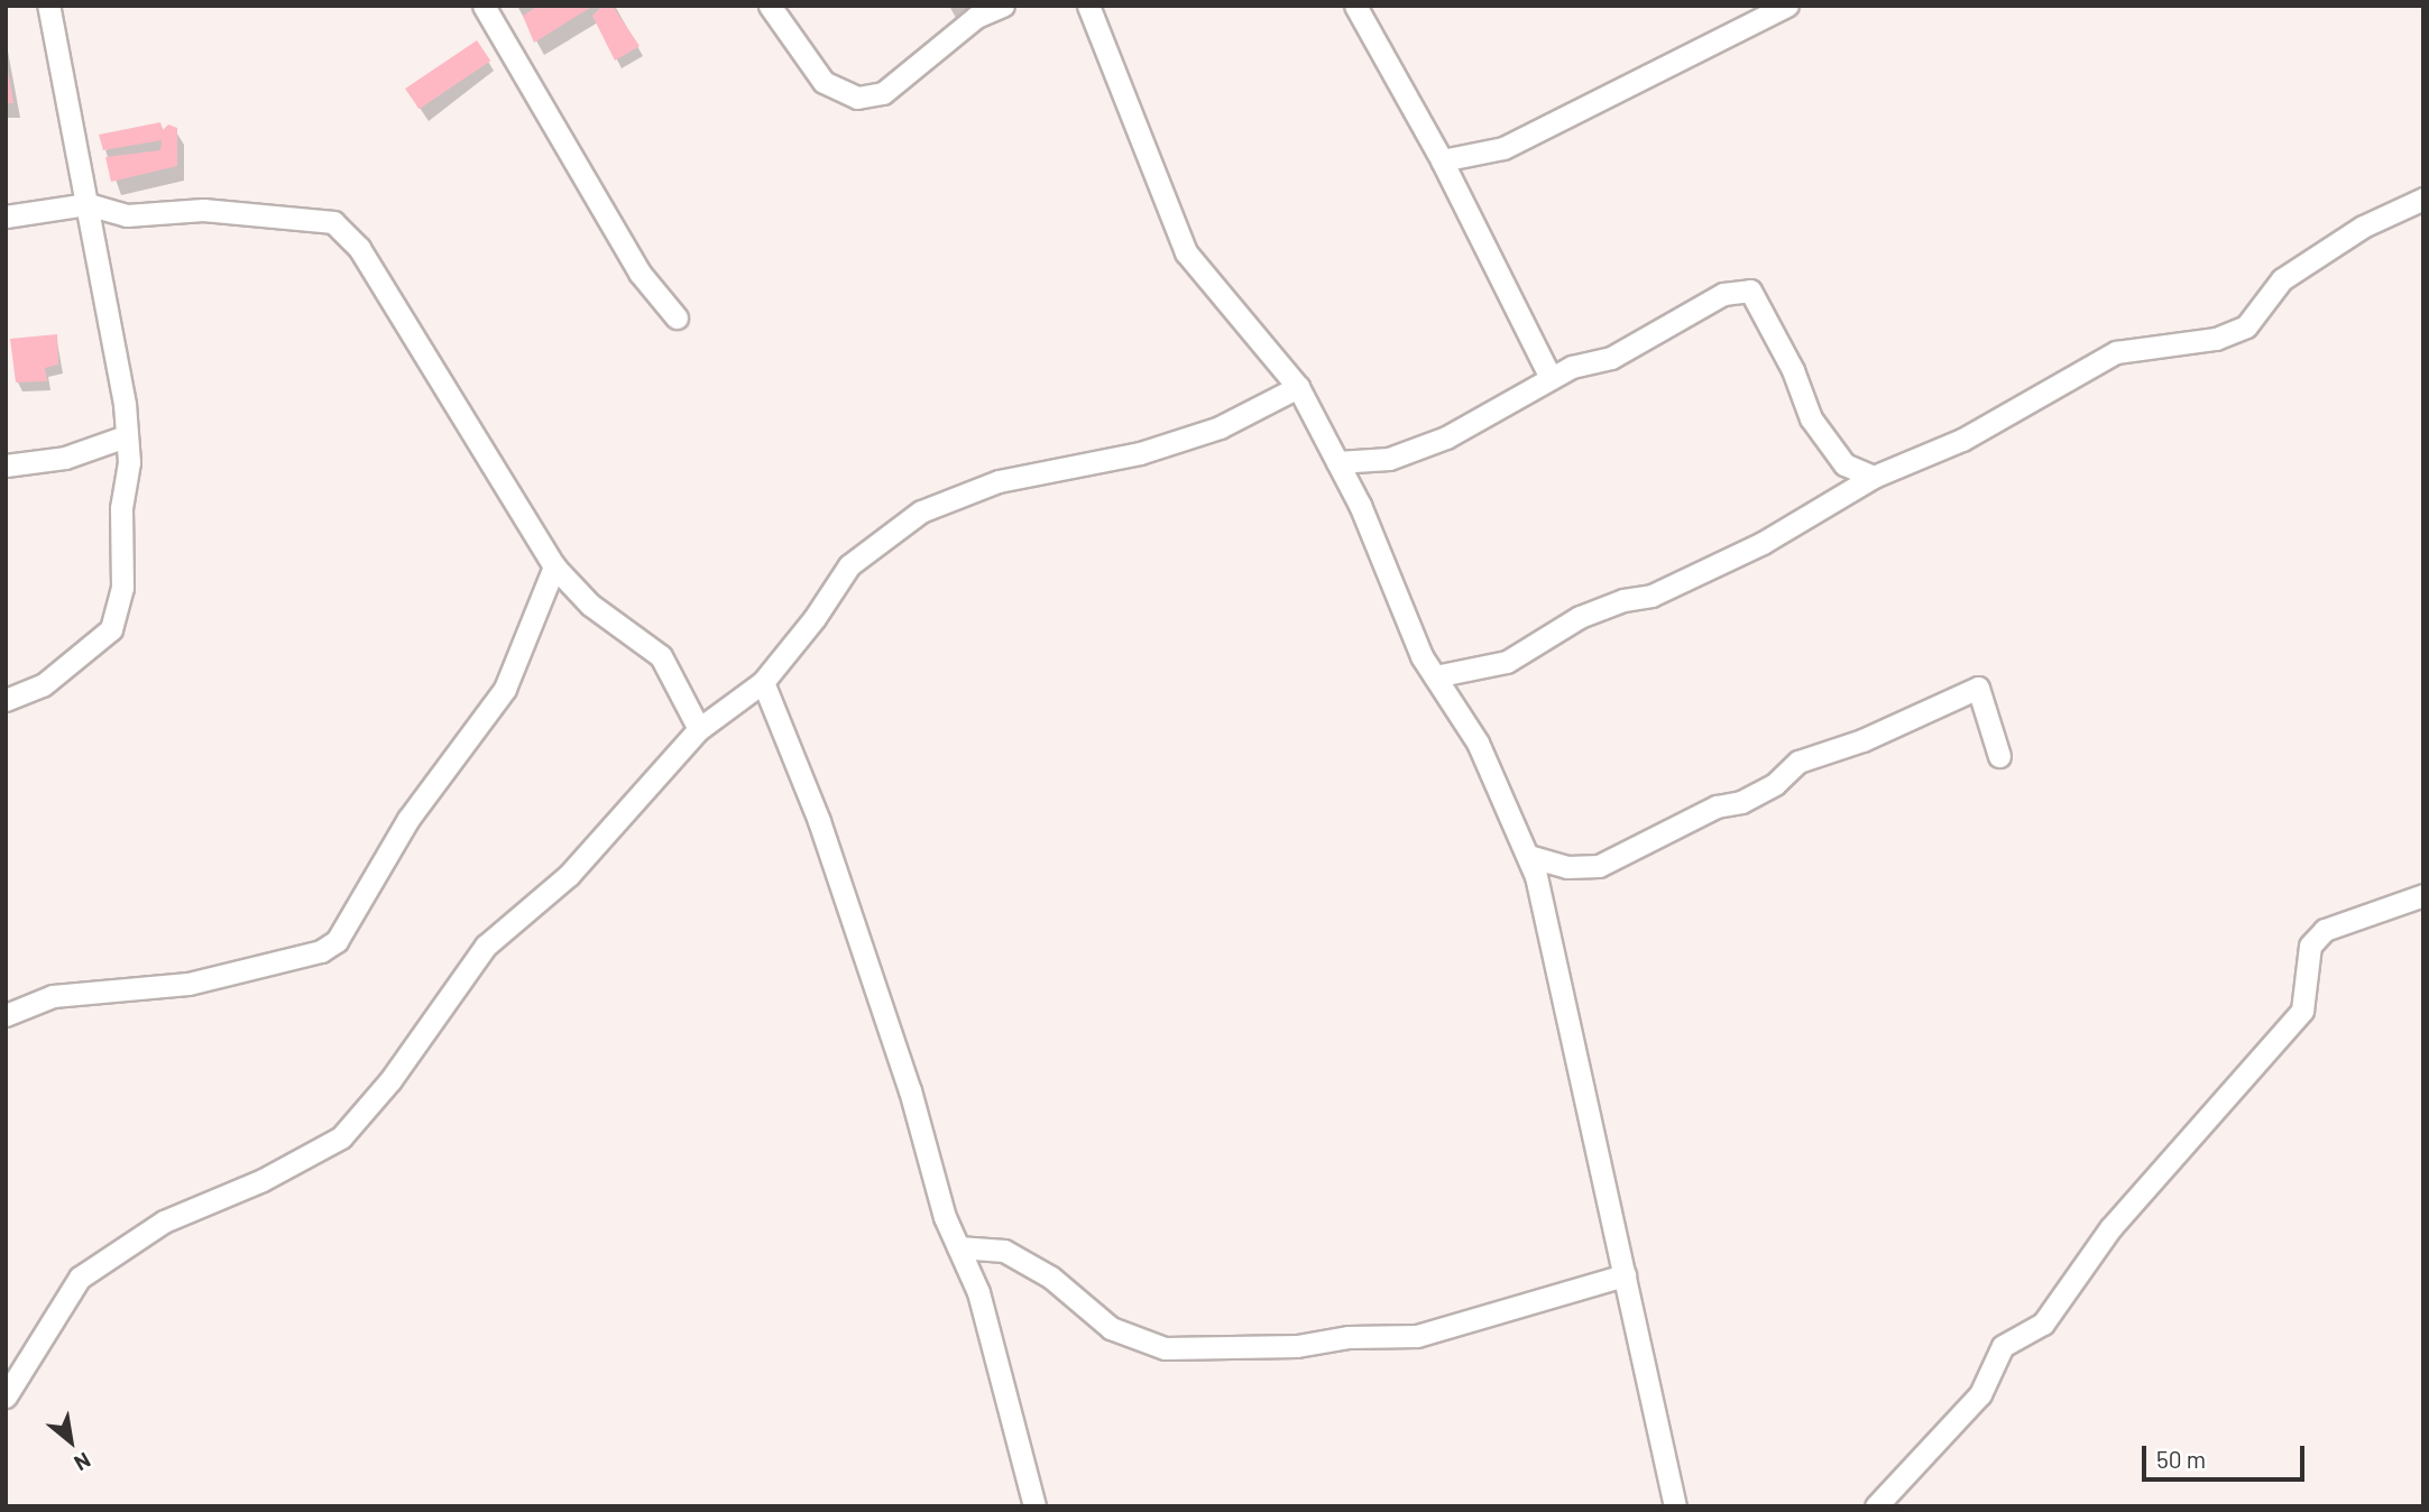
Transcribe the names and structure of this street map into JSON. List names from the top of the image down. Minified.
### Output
{"scale_bar":"50 m","north":"bottom right"}
